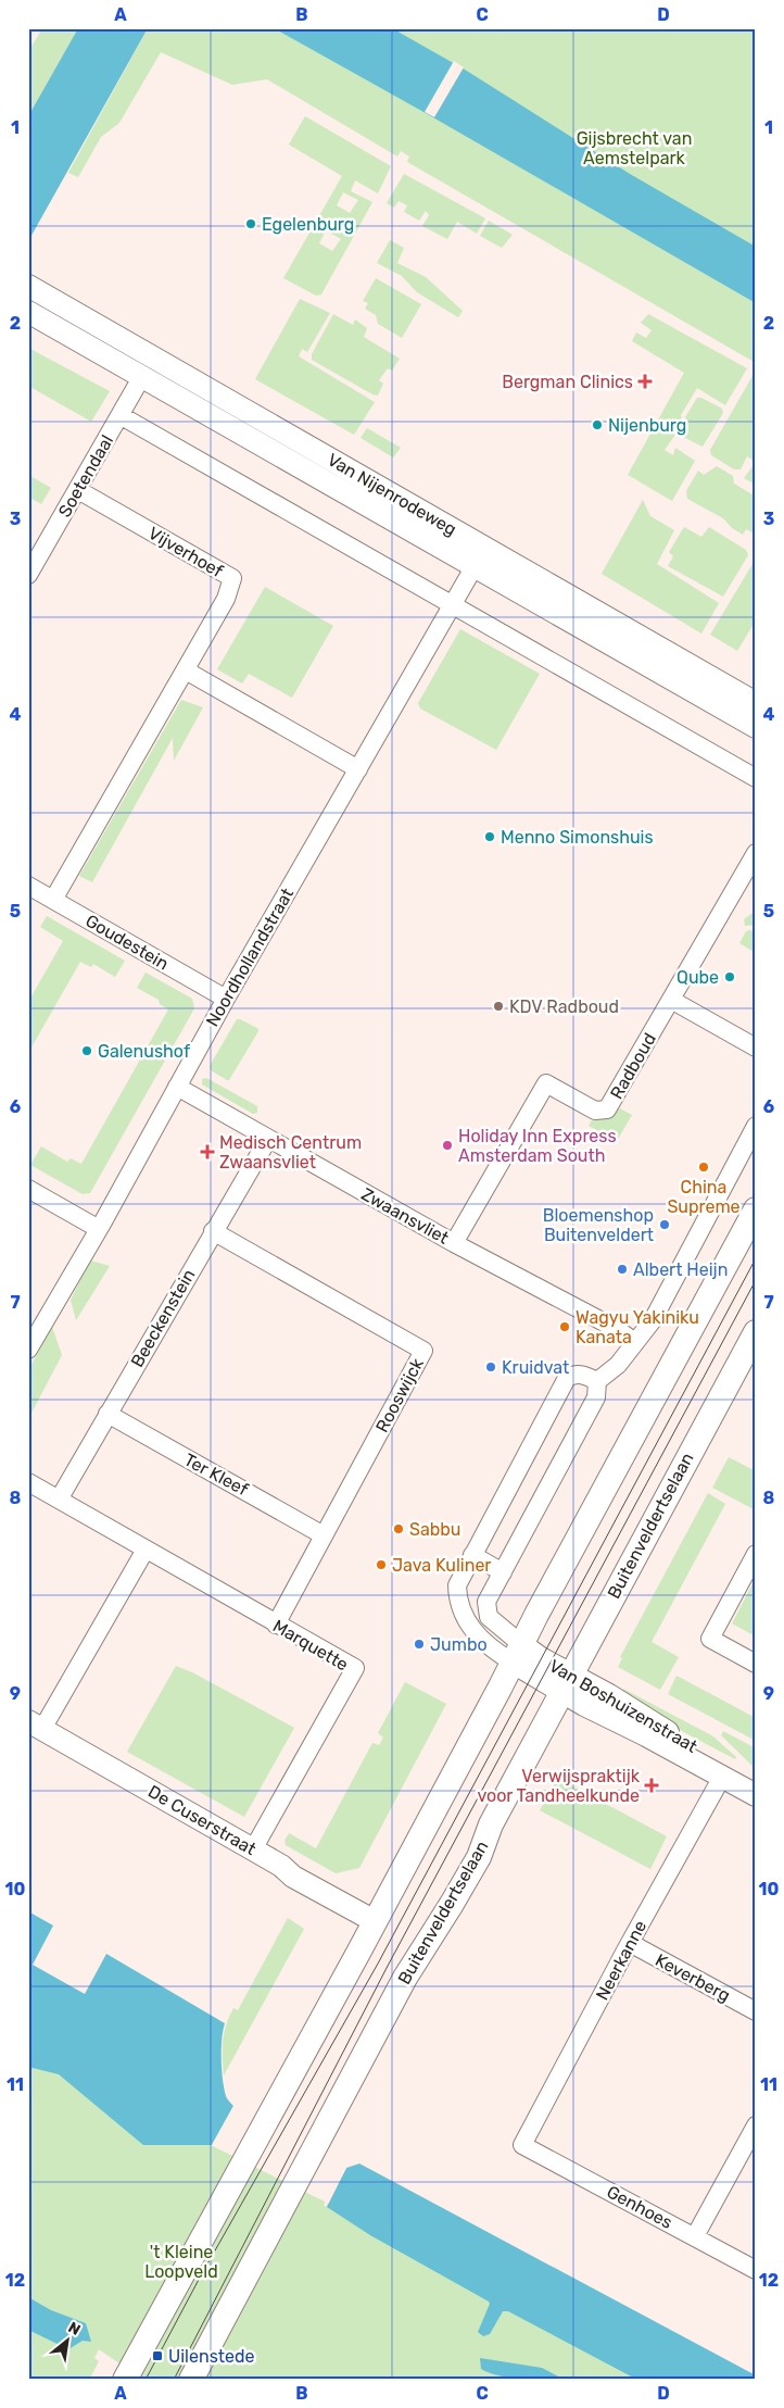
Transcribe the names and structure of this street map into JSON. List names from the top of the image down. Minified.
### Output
{"streets":{"main road":["Buitenveldertselaan"],"street":["Soetendaal","Van Nijenrodeweg","Vijverhoef","Goudestein","Noordhollandstraat","Radboud","Zwaansvliet","Beeckenstein","Rooswijck","Ter Kleef","Marquette","Van Boshuizenstraat","De Cuserstraat","Neerkanne","Keverberg","Genhoes"]},"crossings":[["Soetendaal","Van Nijenrodeweg"],["Soetendaal","Vijverhoef"],["Van Nijenrodeweg","Noordhollandstraat"],["Vijverhoef","Goudestein"],["Goudestein","Noordhollandstraat"],["Noordhollandstraat","Zwaansvliet"],["Radboud","Zwaansvliet"],["Zwaansvliet","Beeckenstein"],["Beeckenstein","Rooswijck"],["Beeckenstein","Ter Kleef"],["Beeckenstein","Marquette"],["Rooswijck","Ter Kleef"],["Rooswijck","Marquette"],["Buitenveldertselaan","Van Boshuizenstraat"],["Marquette","De Cuserstraat"],["Van Boshuizenstraat","Neerkanne"],["Neerkanne","Keverberg"],["Neerkanne","Genhoes"]],"parks":["Gijsbrecht van Aemstelpark","'t Kleine Loopveld"],"places":{"other":["Egelenburg","Nijenburg","Menno Simonshuis","Qube","KDV Radboud","Galenushof","Holiday Inn Express Amsterdam South","China Supreme","Bloemenshop Buitenveldert","Albert Heijn","Wagyu Yakiniku Kanata","Kruidvat","Sabbu","Java Kuliner","Jumbo"],"health":["Bergman Clinics","Medisch Centrum Zwaansvliet","Verwijspraktijk voor Tandheelkunde"],"transit":["Uilenstede"]},"north":"top right","grid":{"columns":["A","B","C","D"],"rows":["1","2","3","4","5","6","7","8","9","10","11","12"]}}
